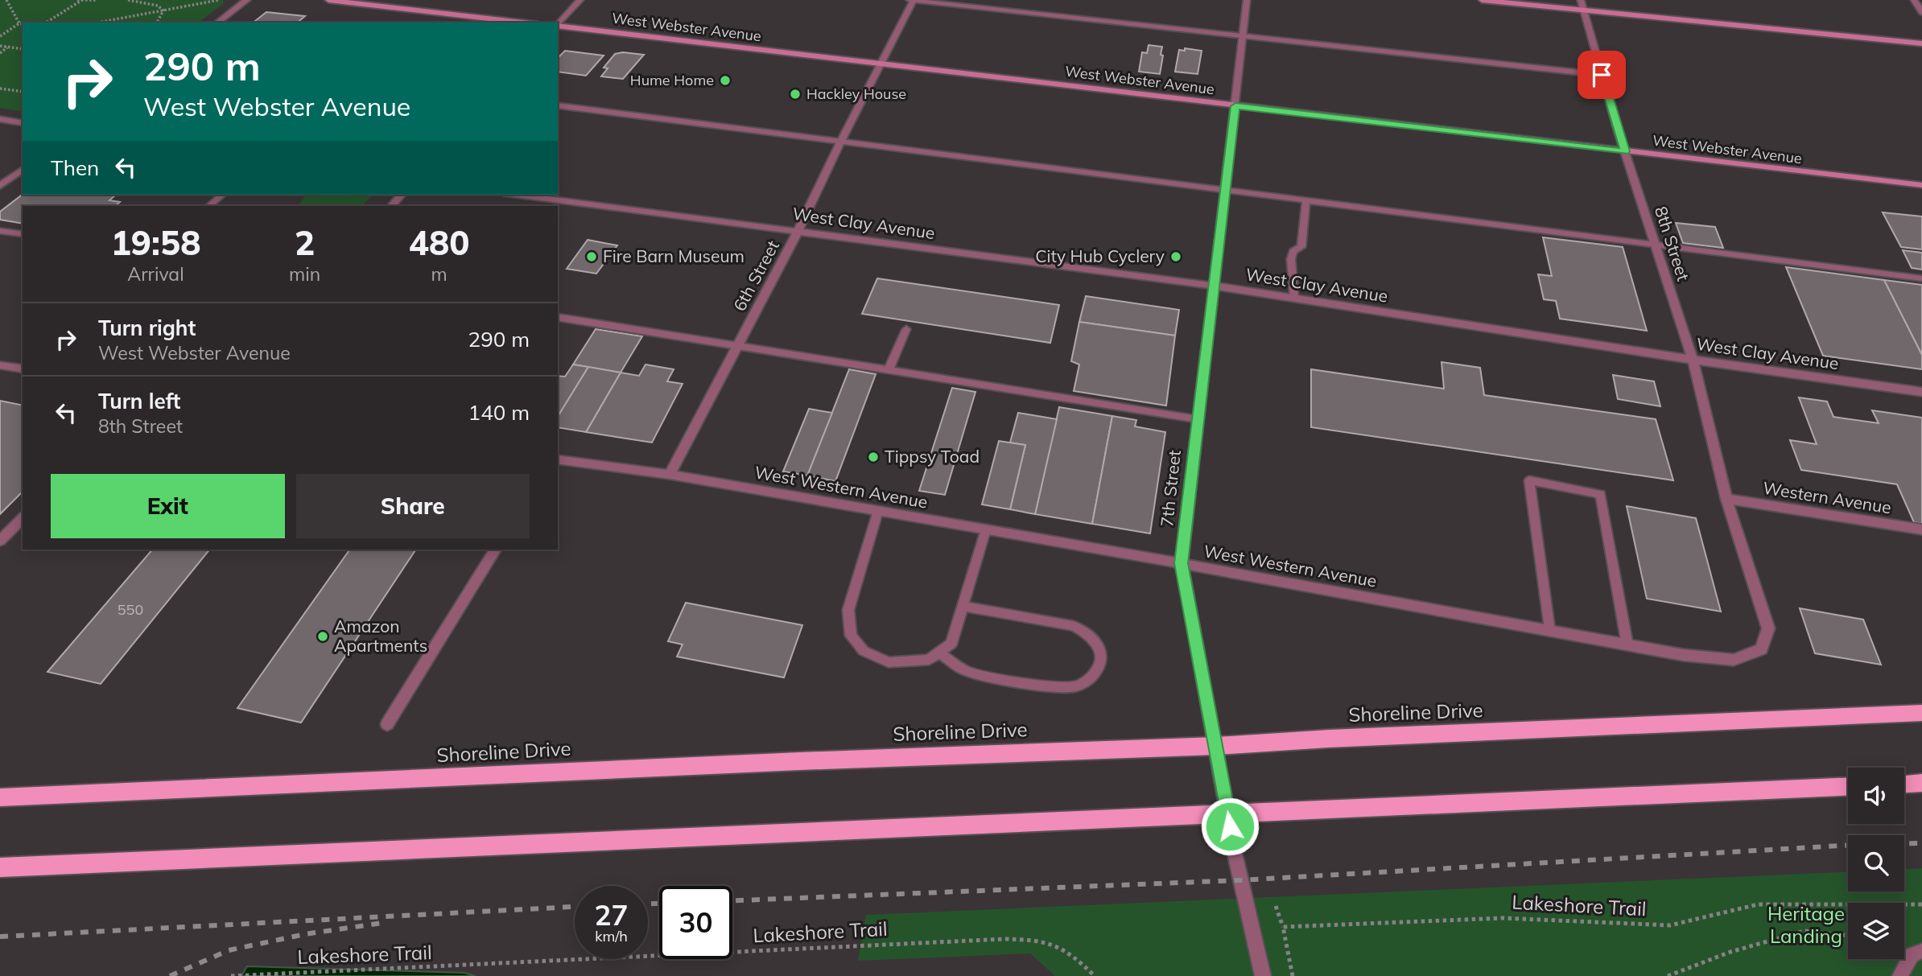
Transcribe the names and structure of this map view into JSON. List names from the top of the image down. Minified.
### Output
{"streets":{"highway":["Shoreline Drive"],"main road":["West Webster Avenue"],"street":["West Clay Avenue","8th Street","6th Street","West Western Avenue","7th Street","Western Avenue"],"path":["Lakeshore Trail"]},"crossings":[["West Webster Avenue","8th Street"],["West Webster Avenue","6th Street"],["West Webster Avenue","7th Street"],["West Clay Avenue","8th Street"],["West Clay Avenue","6th Street"],["West Clay Avenue","7th Street"],["8th Street","West Western Avenue"],["8th Street","Western Avenue"],["6th Street","West Western Avenue"],["West Western Avenue","7th Street"],["West Western Avenue","Western Avenue"],["7th Street","Shoreline Drive"]],"parks":["Heritage Landing"],"places":["Hume Home","Hackley House","Fire Barn Museum","City Hub Cyclery","Tippsy Toad","Amazon Apartments"],"house_numbers":["550"],"page":{"turn":["290 m","West Webster Avenue"],"then":"Then","eta":["19:58","Arrival","2","min","480","m"],"list":[{"name":"Turn right","note":"West Webster Avenue","value":"290 m"},{"name":"Turn left","note":"8th Street","value":"140 m"}],"buttons":["Exit","Share"],"speed":"27 km/h","limit":"30"}}
